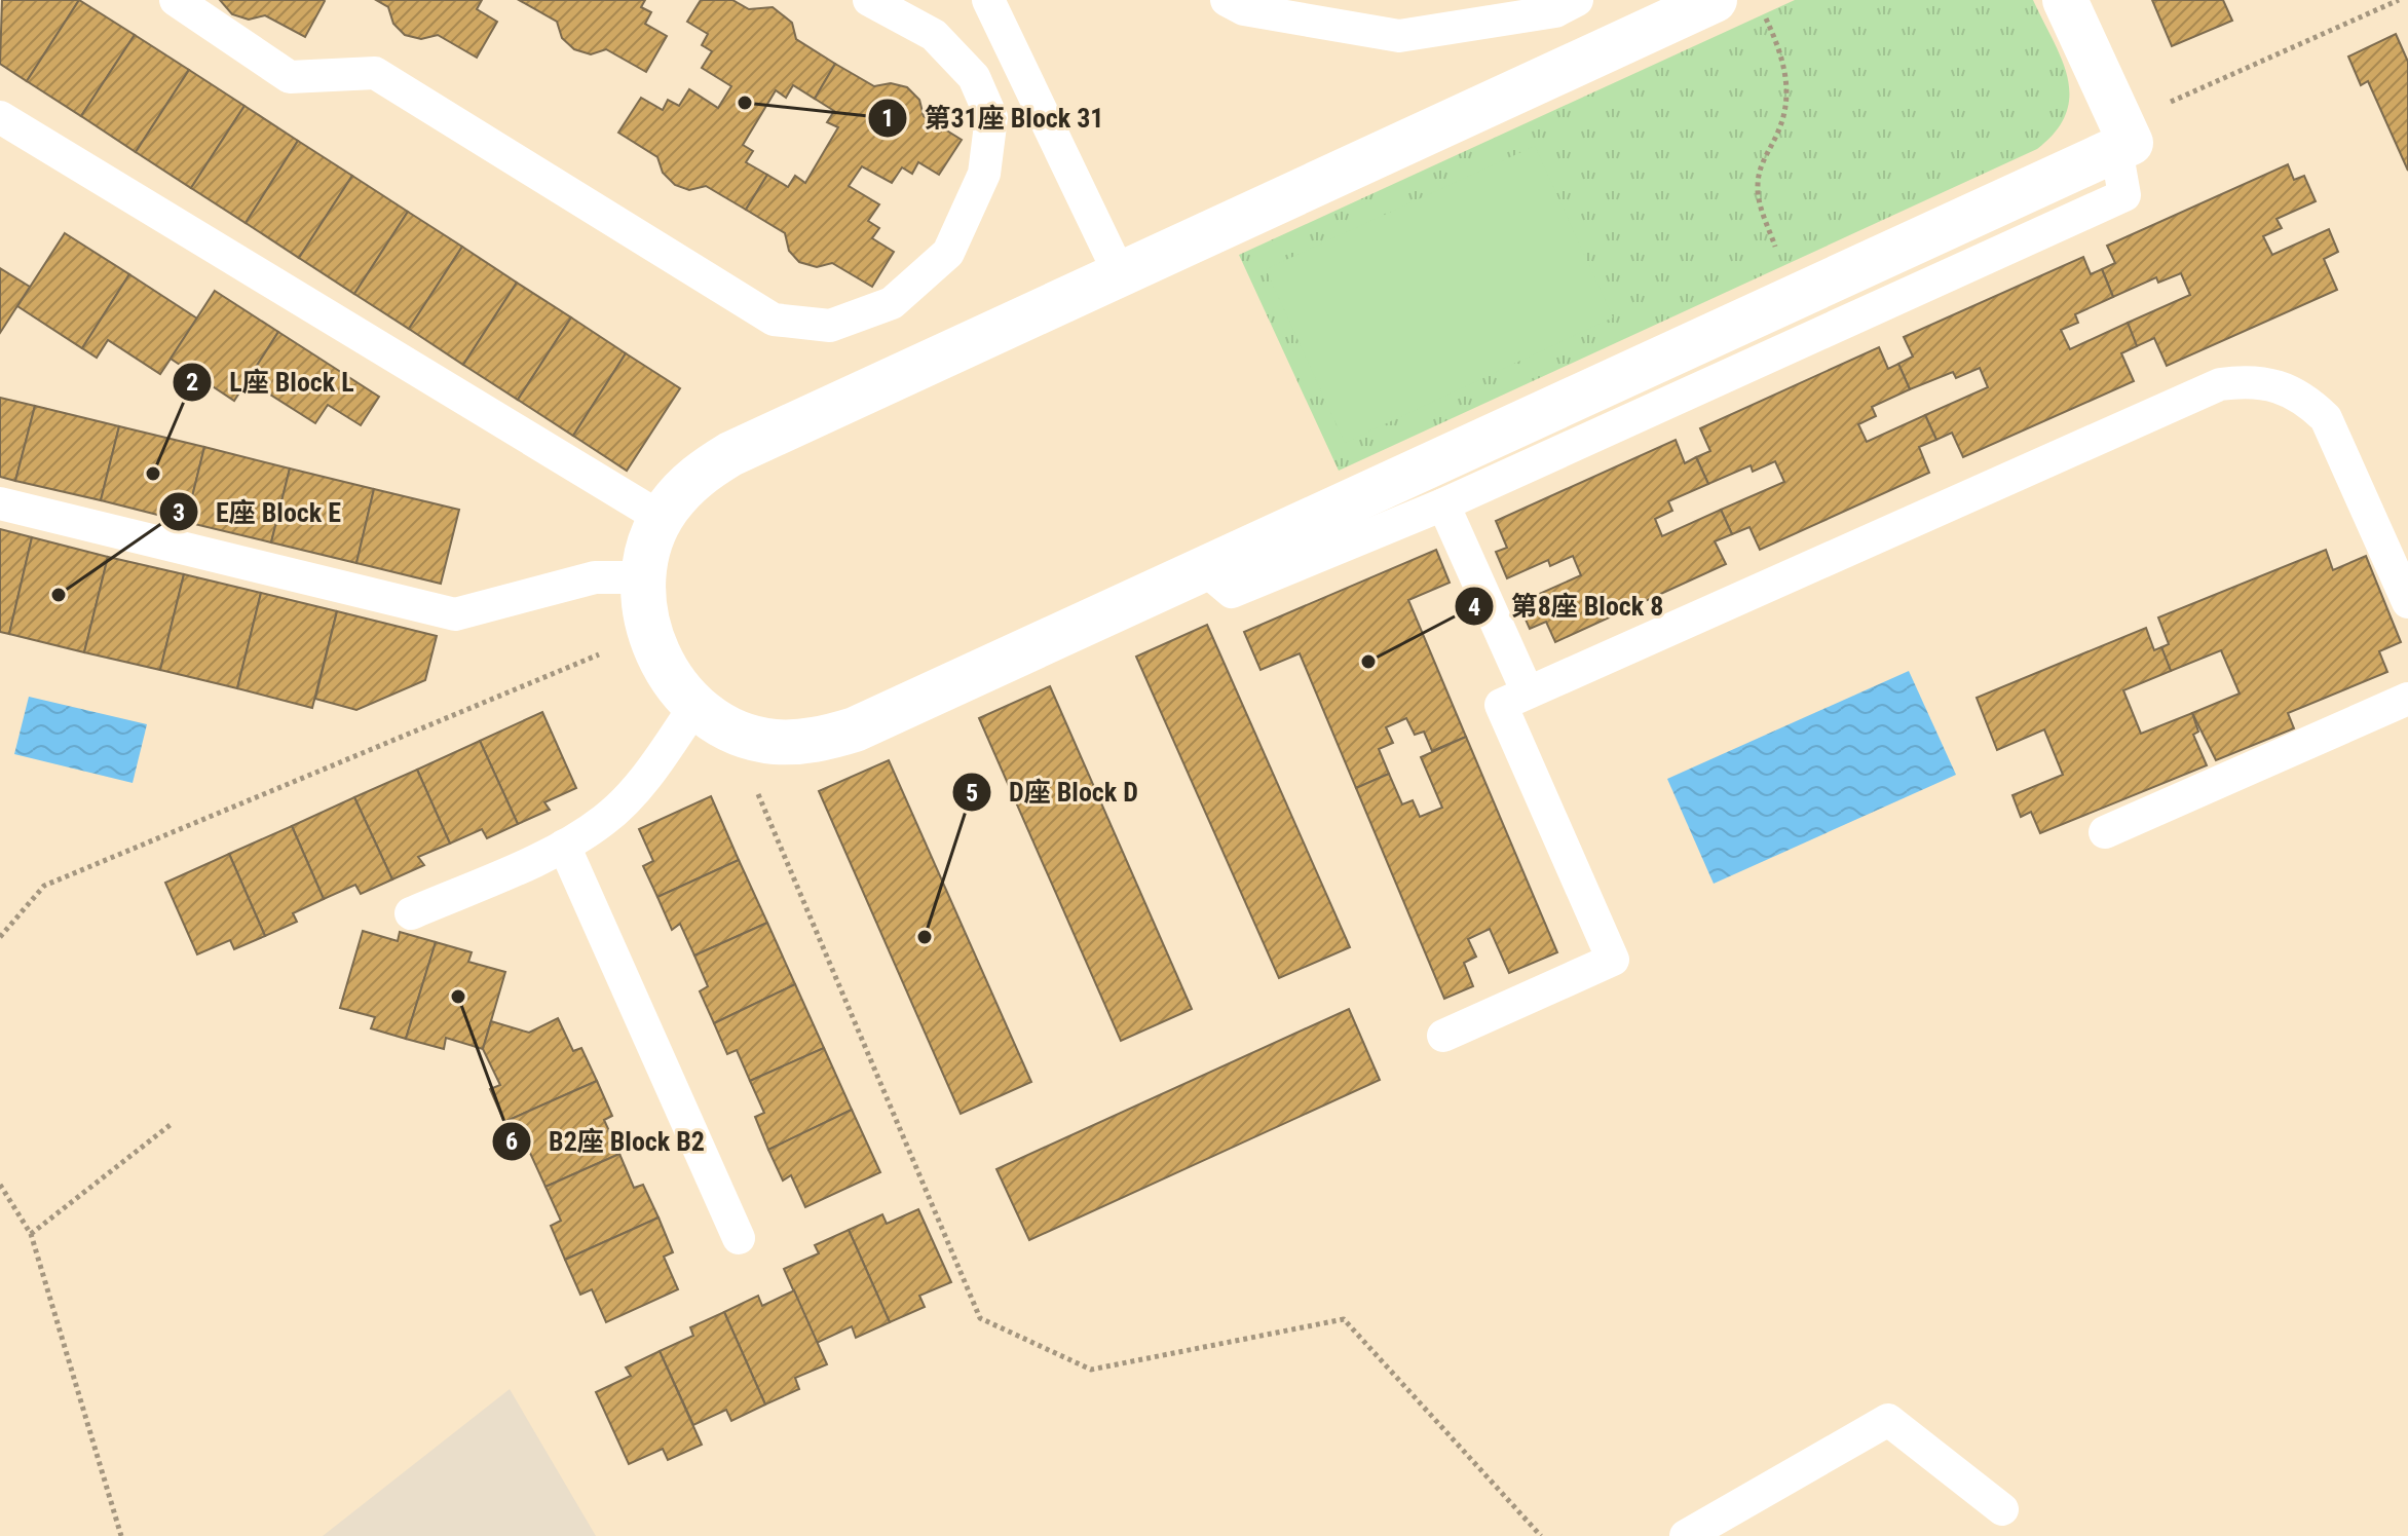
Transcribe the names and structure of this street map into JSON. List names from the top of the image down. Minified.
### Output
{"places":["第31座 Block 31","L座 Block L","E座 Block E","第8座 Block 8","D座 Block D","B2座 Block B2"]}
